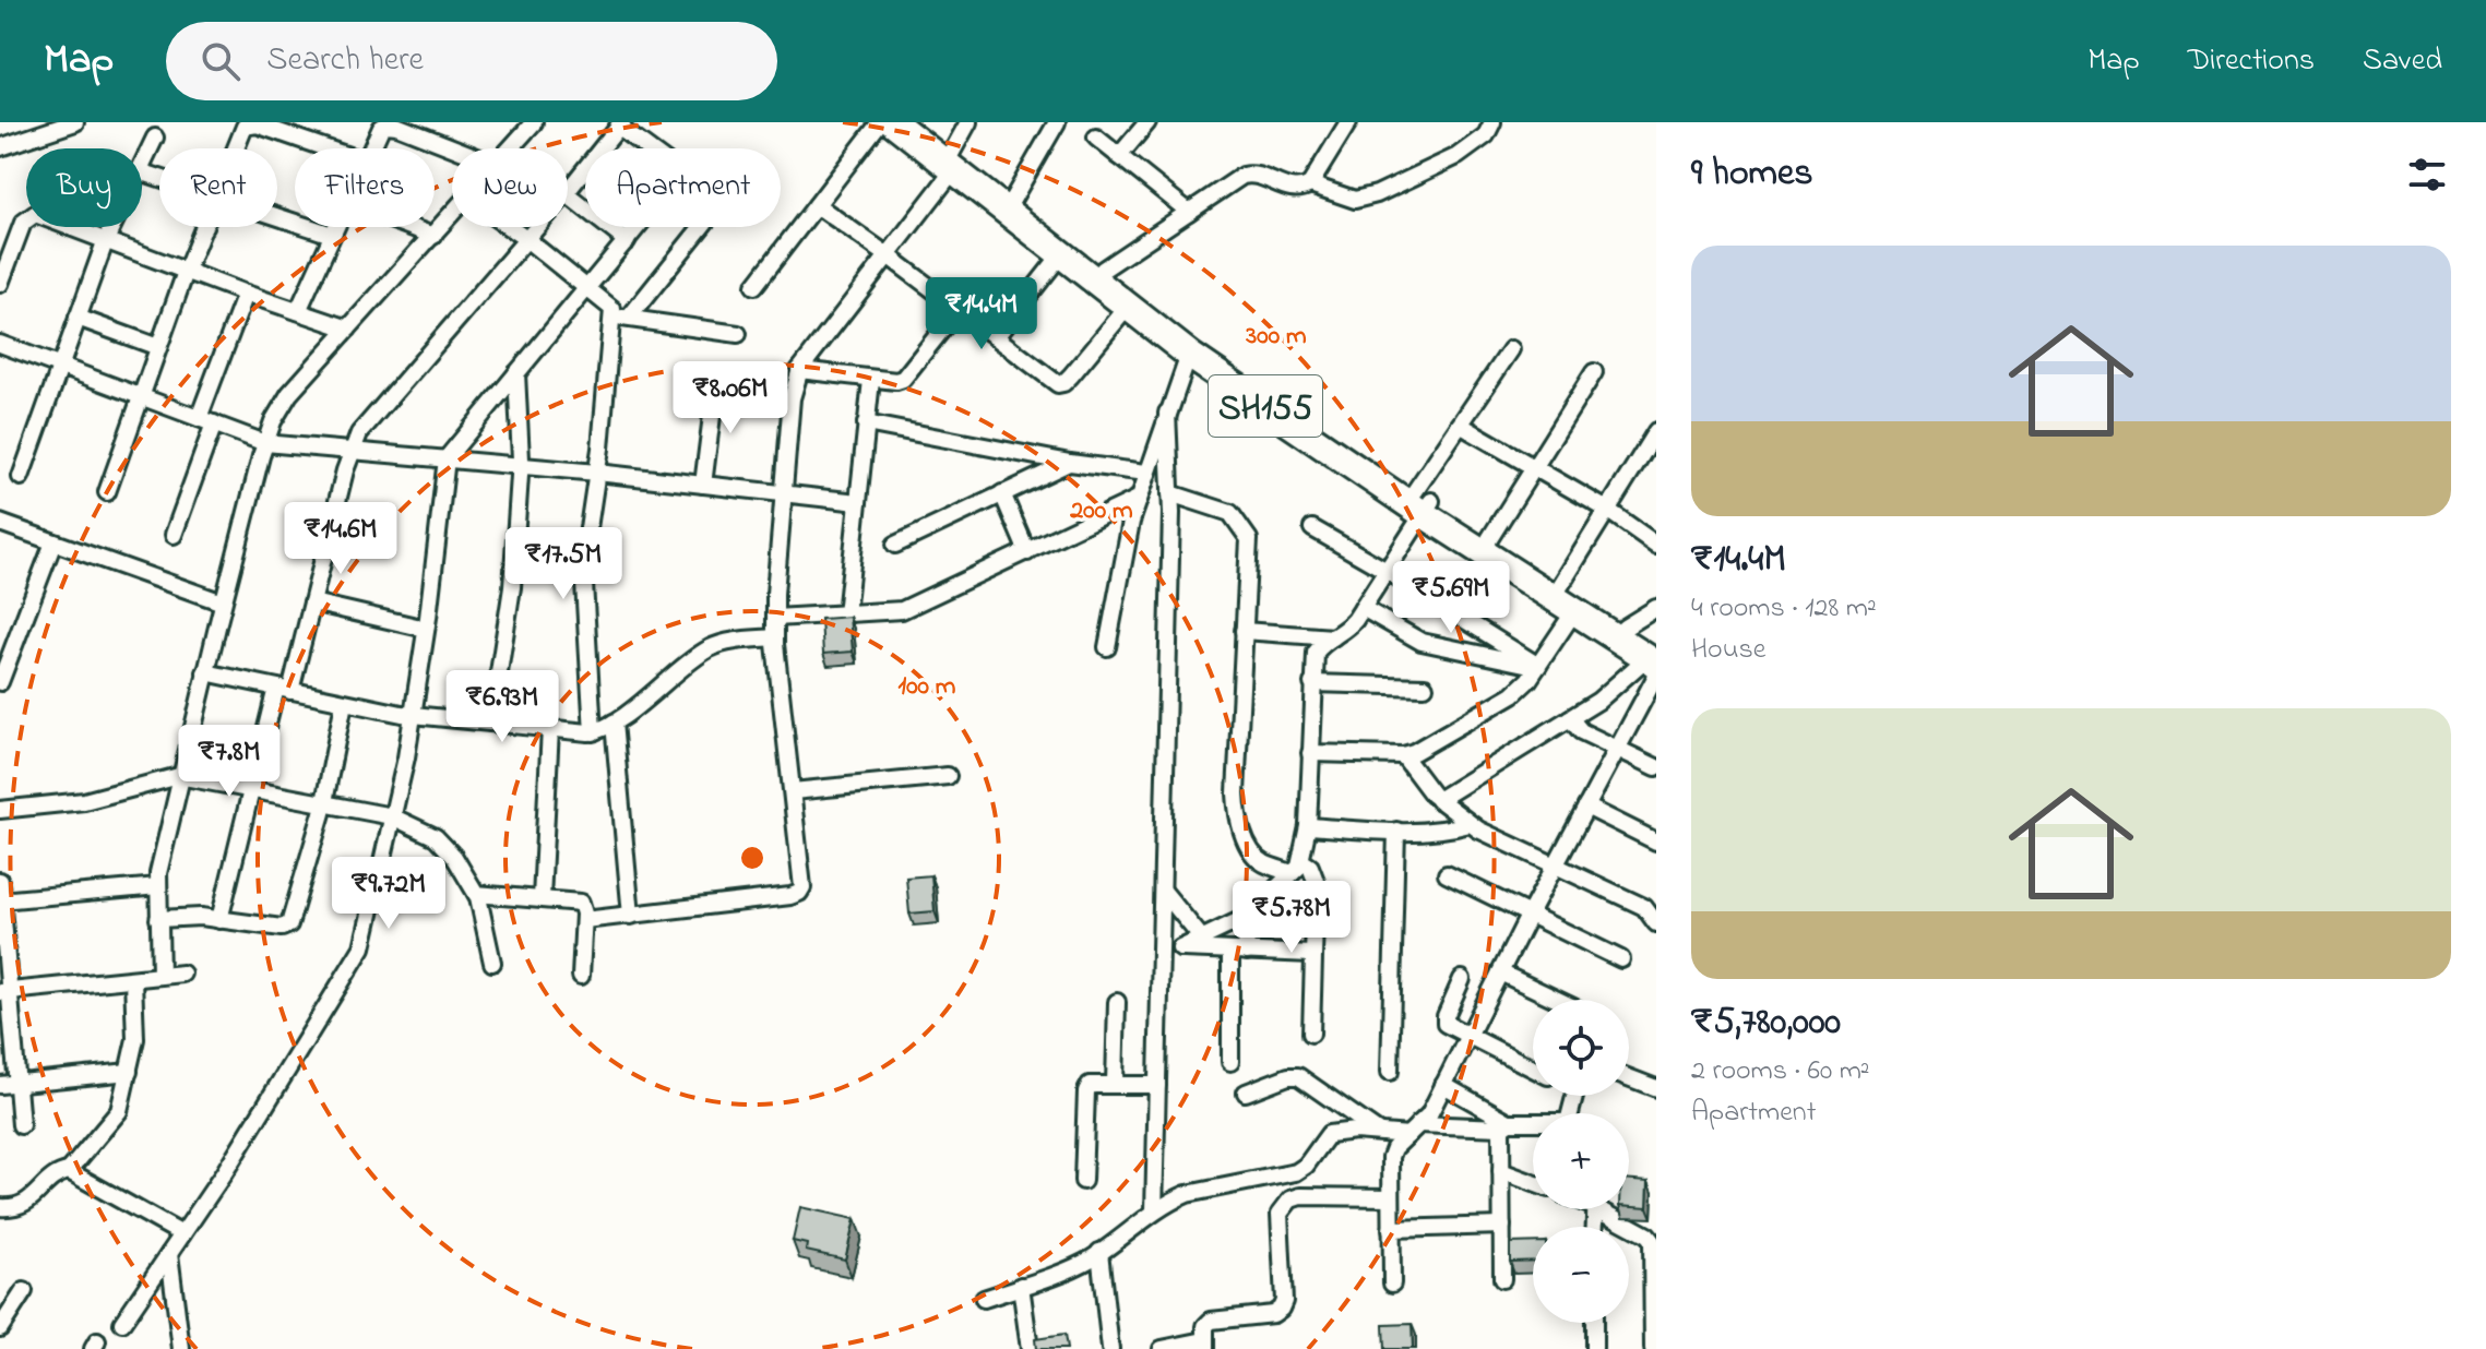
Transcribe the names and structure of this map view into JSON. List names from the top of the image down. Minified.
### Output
{"streets":{"main road":["SH155"]},"page":{"header":"Map","search":"Search here","nav":["Map","Directions","Saved"],"heading":"9 homes","chip":["Buy","Rent","Filters","New","Apartment"],"list":[{"name":"₹14.4M","note":"4 rooms · 128 m² · House"},{"name":"₹5,780,000","note":"2 rooms · 60 m² · Apartment"}],"price":["₹14.4M","₹8.06M","₹14.6M","₹17.5M","₹5.69M","₹6.93M","₹7.8M","₹9.72M","₹5.78M"],"map_buttons":["+","−"]},"rings":["300 m","200 m","100 m"]}
